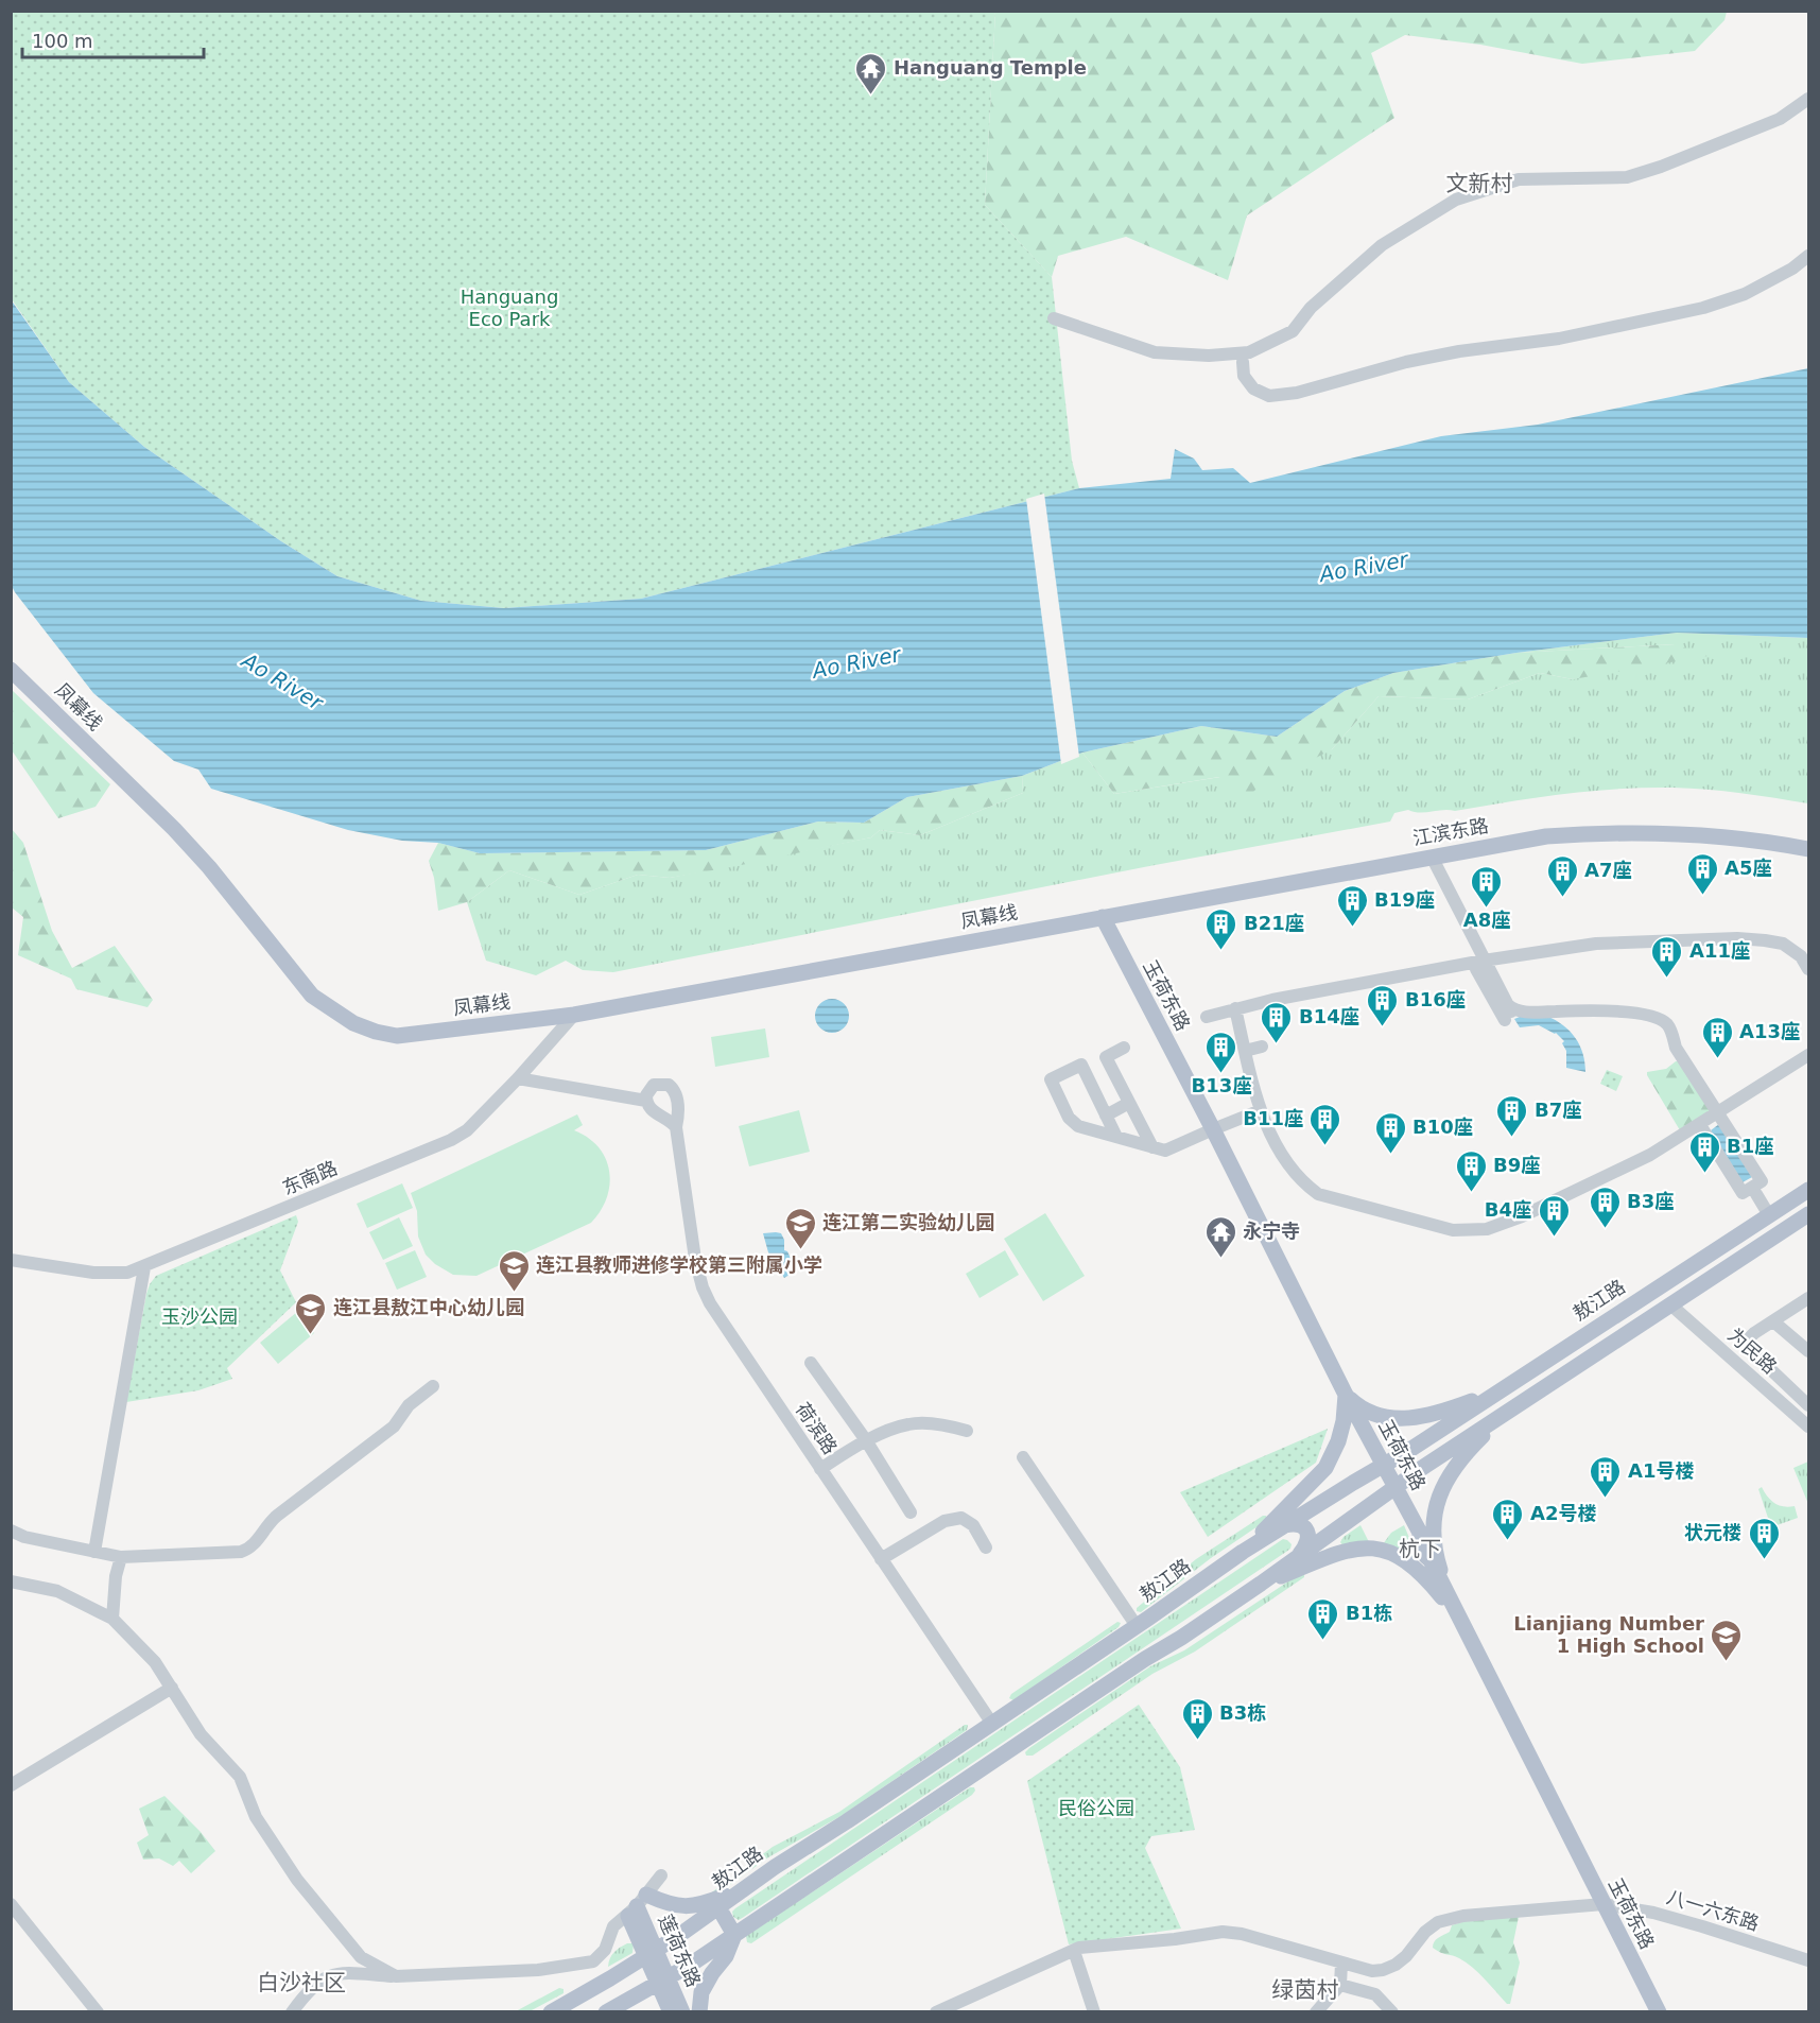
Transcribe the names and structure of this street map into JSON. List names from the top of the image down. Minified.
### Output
{"streets":{"main road":["凤幕线","江滨东路","玉荷东路","敖江路","莲荷东路"],"street":["东南路","为民路","荷滨路","八一六东路"]},"crossings":[["凤幕线","江滨东路"],["凤幕线","玉荷东路"],["凤幕线","东南路"],["江滨东路","玉荷东路"],["玉荷东路","敖江路"],["玉荷东路","八一六东路"],["敖江路","荷滨路"],["敖江路","莲荷东路"]],"districts":["文新村","杭下","白沙社区","绿茵村"],"water":["Ao River"],"parks":["Hanguang Eco Park","玉沙公园","民俗公园"],"places":{"temple":["Hanguang Temple","永宁寺"],"building":["A5座","A7座","A8座","B19座","B21座","A11座","B16座","B14座","A13座","B13座","B7座","B11座","B10座","B1座","B9座","B3座","B4座","A1号楼","A2号楼","状元楼","B1栋","B3栋"],"school or university":["连江第二实验幼儿园","连江县教师进修学校第三附属小学","连江县敖江中心幼儿园","Lianjiang Number 1 High School"]},"scale_bar":"100 m"}
